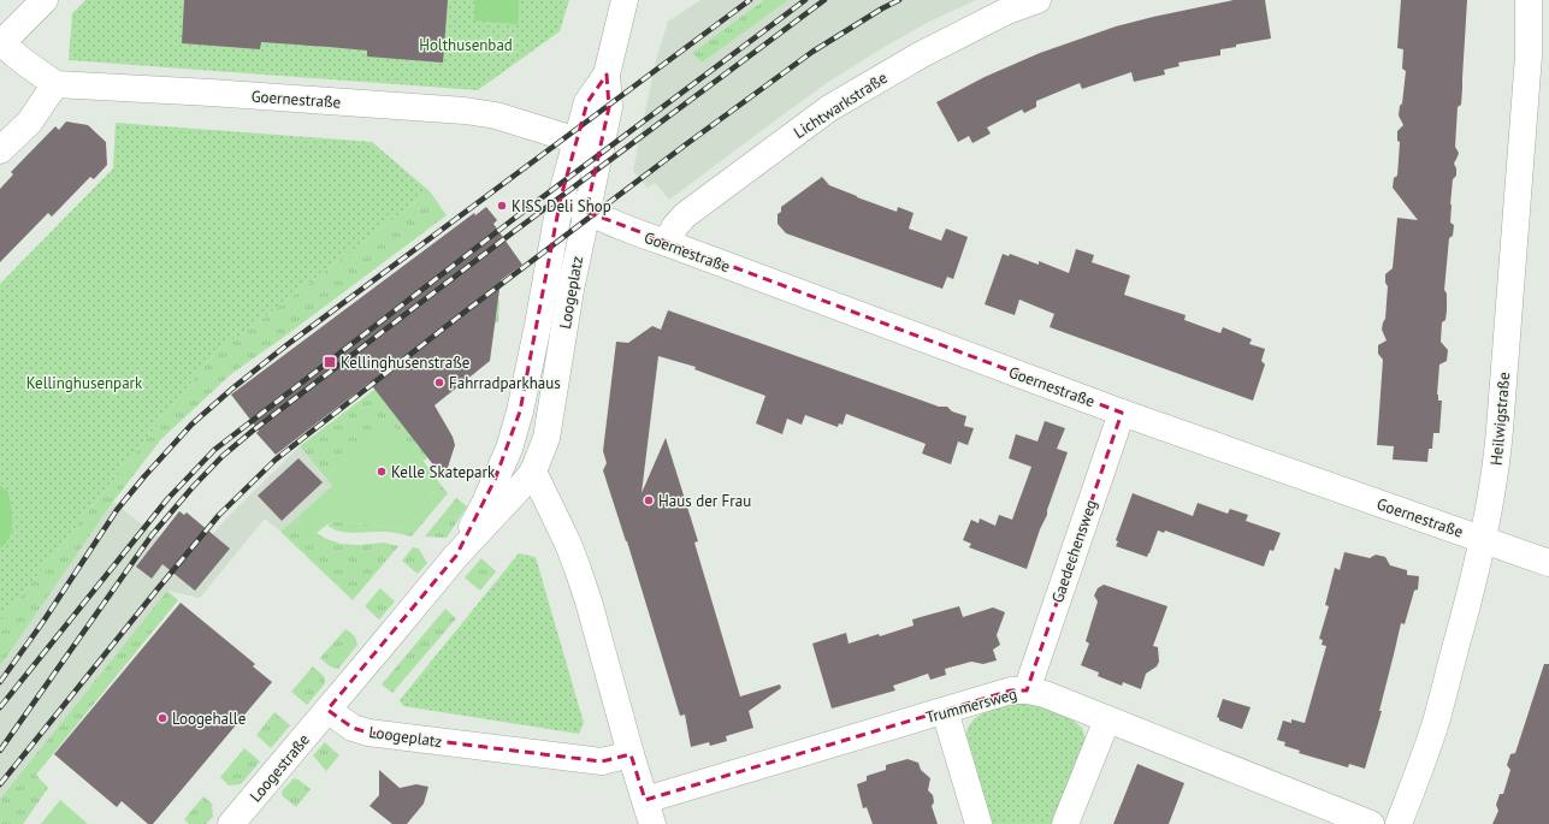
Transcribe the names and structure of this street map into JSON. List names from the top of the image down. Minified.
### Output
{"streets":{"street":["Goernestraße","Lichtwarkstraße","Loogeplatz","Heilwigstraße","Gaedechensweg","Trummersweg","Loogestraße"]},"crossings":[["Goernestraße","Lichtwarkstraße"],["Goernestraße","Loogeplatz"],["Goernestraße","Heilwigstraße"],["Goernestraße","Gaedechensweg"],["Loogeplatz","Loogestraße"],["Gaedechensweg","Trummersweg"]],"parks":["Holthusenbad","Kellinghusenpark"],"places":{"other":["KISS Deli Shop","Fahrradparkhaus","Kelle Skatepark","Haus der Frau","Loogehalle"],"transit":["Kellinghusenstraße"]}}
